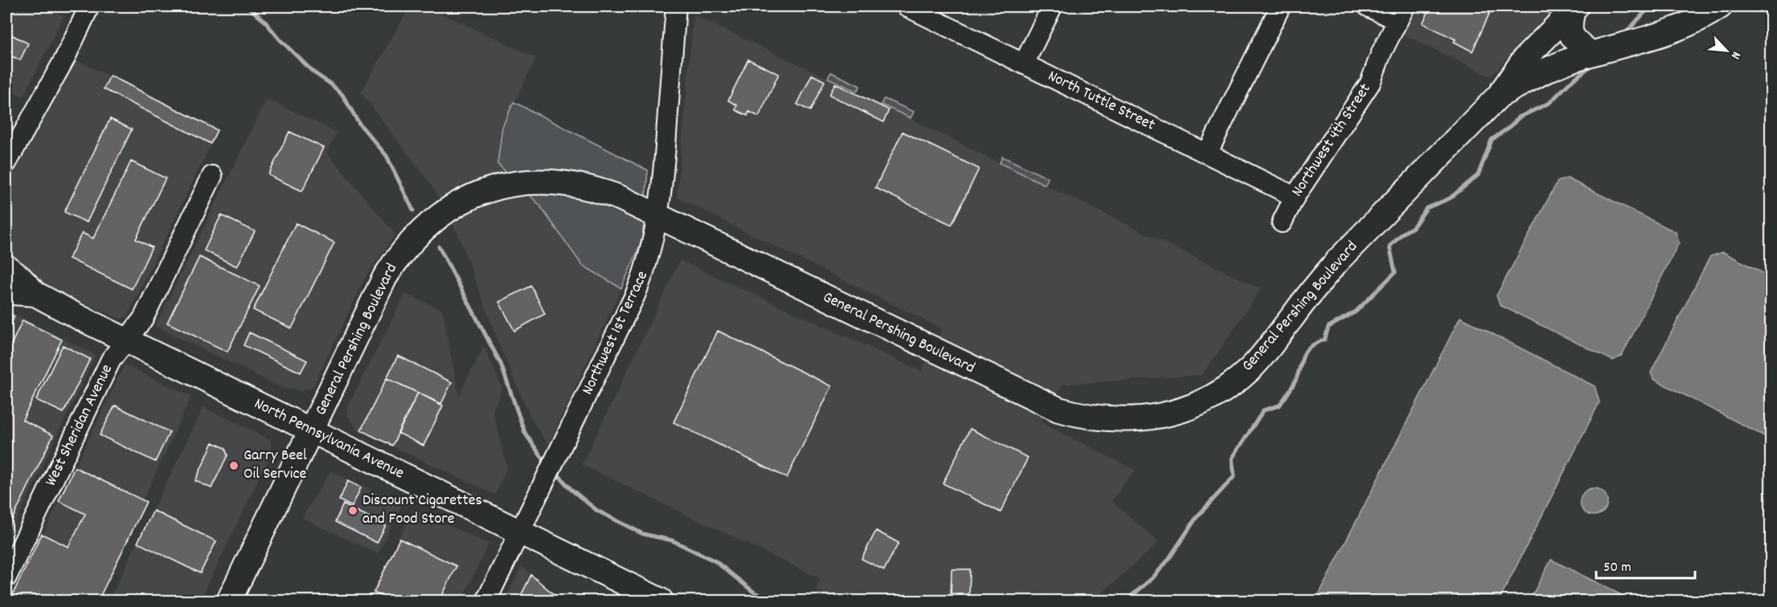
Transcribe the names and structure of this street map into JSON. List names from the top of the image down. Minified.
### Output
{"streets":{"main road":["General Pershing Boulevard","North Pennsylvania Avenue"],"street":["North Tuttle Street","Northwest 4th Street","Northwest 1st Terrace","West Sheridan Avenue"]},"crossings":[["North Tuttle Street","Northwest 4th Street"],["General Pershing Boulevard","Northwest 1st Terrace"],["General Pershing Boulevard","North Pennsylvania Avenue"],["Northwest 1st Terrace","North Pennsylvania Avenue"],["West Sheridan Avenue","North Pennsylvania Avenue"]],"places":["Garry Beel Oil Service","Discount Cigarettes and Food Store"],"scale_bar":"50 m","north":"bottom right"}
